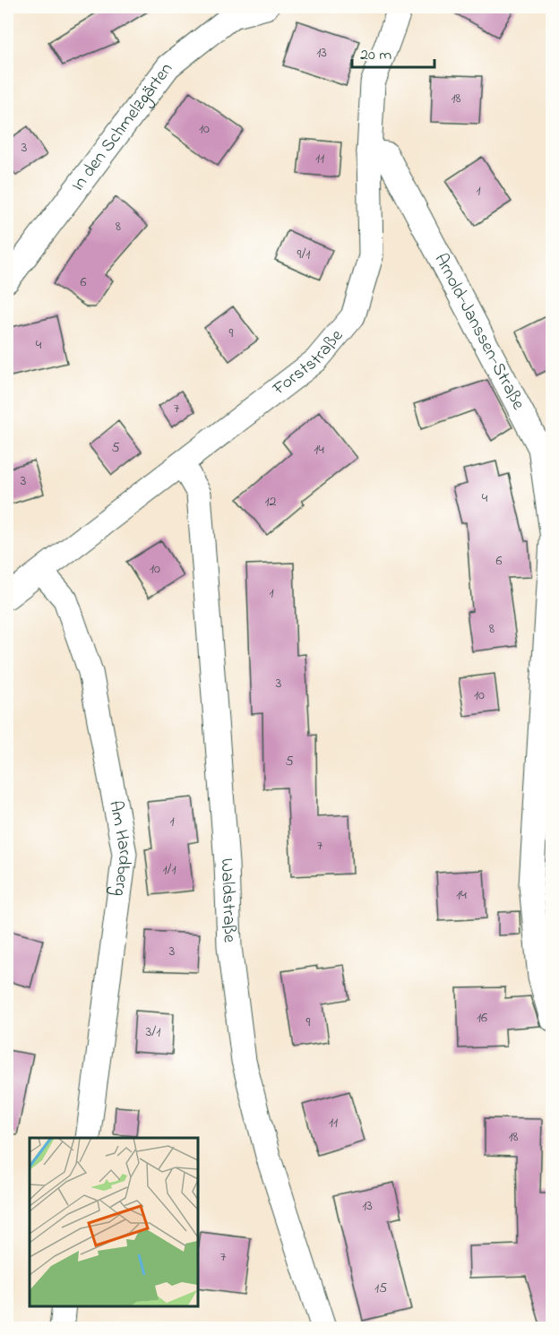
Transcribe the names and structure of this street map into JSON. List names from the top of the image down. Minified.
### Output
{"streets":{"street":["In den Schmelzgärten","Arnold-Janssen-Straße","Forststraße","Am Hardberg","Waldstraße"]},"crossings":[["Arnold-Janssen-Straße","Forststraße"],["Forststraße","Am Hardberg"],["Forststraße","Waldstraße"]],"house_numbers":["13","18","10","3","11","1","8","9/1","6","9","4","7","5","14","3","4","12","6","10","1","8","3","10","5","1","7","1/1","14","3","16","9","3/1","11","18","13","7","15"],"scale_bar":"20 m"}
